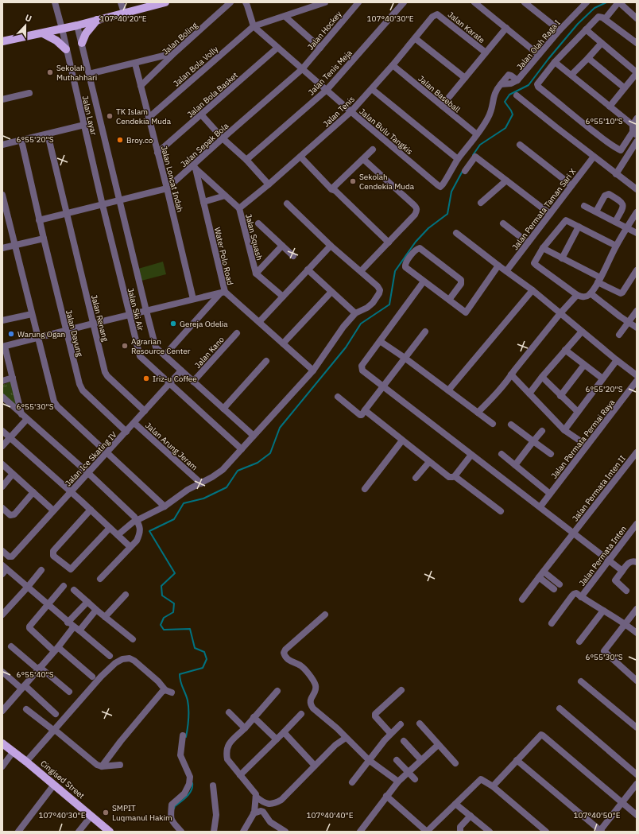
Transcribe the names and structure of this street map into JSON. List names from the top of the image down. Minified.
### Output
{"streets":{"main road":["Cingised Street"],"street":["Jalan Karate","Jalan Hockey","Jalan Boling","Jalan Olah Raga I","Jalan Bola Volly","Jalan Tenis Meja","Jalan Baseball","Jalan Bola Basket","Jalan Tenis","Jalan Layar","Jalan Bulu Tangkis","Jalan Sepak Bola","Jalan Loncat Indah","Jalan Permata Taman Sari X","Jalan Squash","Water Polo Road","Jalan Ski Air","Jalan Renang","Jalan Dayung","Jalan Kano","Jalan Permata Permai Raya","Jalan Arung Jeram","Jalan Ice Skating IV","Jalan Permata Inten II","Jalan Permata Inten"]},"crossings":[["Jalan Karate","Jalan Tenis"],["Jalan Hockey","Jalan Bulu Tangkis"],["Jalan Hockey","Jalan Sepak Bola"],["Jalan Boling","Jalan Loncat Indah"],["Jalan Olah Raga I","Jalan Baseball"],["Jalan Olah Raga I","Jalan Bulu Tangkis"],["Jalan Bola Volly","Jalan Bulu Tangkis"],["Jalan Bola Volly","Jalan Loncat Indah"],["Jalan Tenis Meja","Jalan Bulu Tangkis"],["Jalan Baseball","Jalan Tenis"],["Jalan Bola Basket","Jalan Bulu Tangkis"],["Jalan Bola Basket","Jalan Loncat Indah"],["Jalan Tenis","Jalan Bulu Tangkis"],["Jalan Tenis","Jalan Squash"],["Jalan Layar","Jalan Sepak Bola"],["Jalan Layar","Jalan Ski Air"],["Jalan Bulu Tangkis","Jalan Sepak Bola"],["Jalan Sepak Bola","Jalan Loncat Indah"],["Jalan Sepak Bola","Jalan Squash"],["Jalan Sepak Bola","Water Polo Road"],["Jalan Sepak Bola","Jalan Ski Air"],["Jalan Sepak Bola","Jalan Renang"],["Jalan Sepak Bola","Jalan Dayung"],["Jalan Squash","Water Polo Road"],["Jalan Ski Air","Jalan Kano"],["Jalan Ski Air","Jalan Ice Skating IV"],["Jalan Renang","Jalan Ice Skating IV"],["Jalan Dayung","Jalan Ice Skating IV"],["Jalan Arung Jeram","Jalan Ice Skating IV"]],"places":["Sekolah Muthahhari","TK Islam Cendekia Muda","Broy.co","Sekolah Cendekia Muda","Gereja Odelia","Warung Ogan","Agrarian Resource Center","Iriz-u Coffee","SMPIT Luqmanul Hakim"],"north":"top","coordinates":["107°40'30\"E","107°40'20\"E","6°55'10\"S","6°55'20\"S","6°55'30\"S","6°55'40\"S","107°40'40\"E","107°40'50\"E"]}
